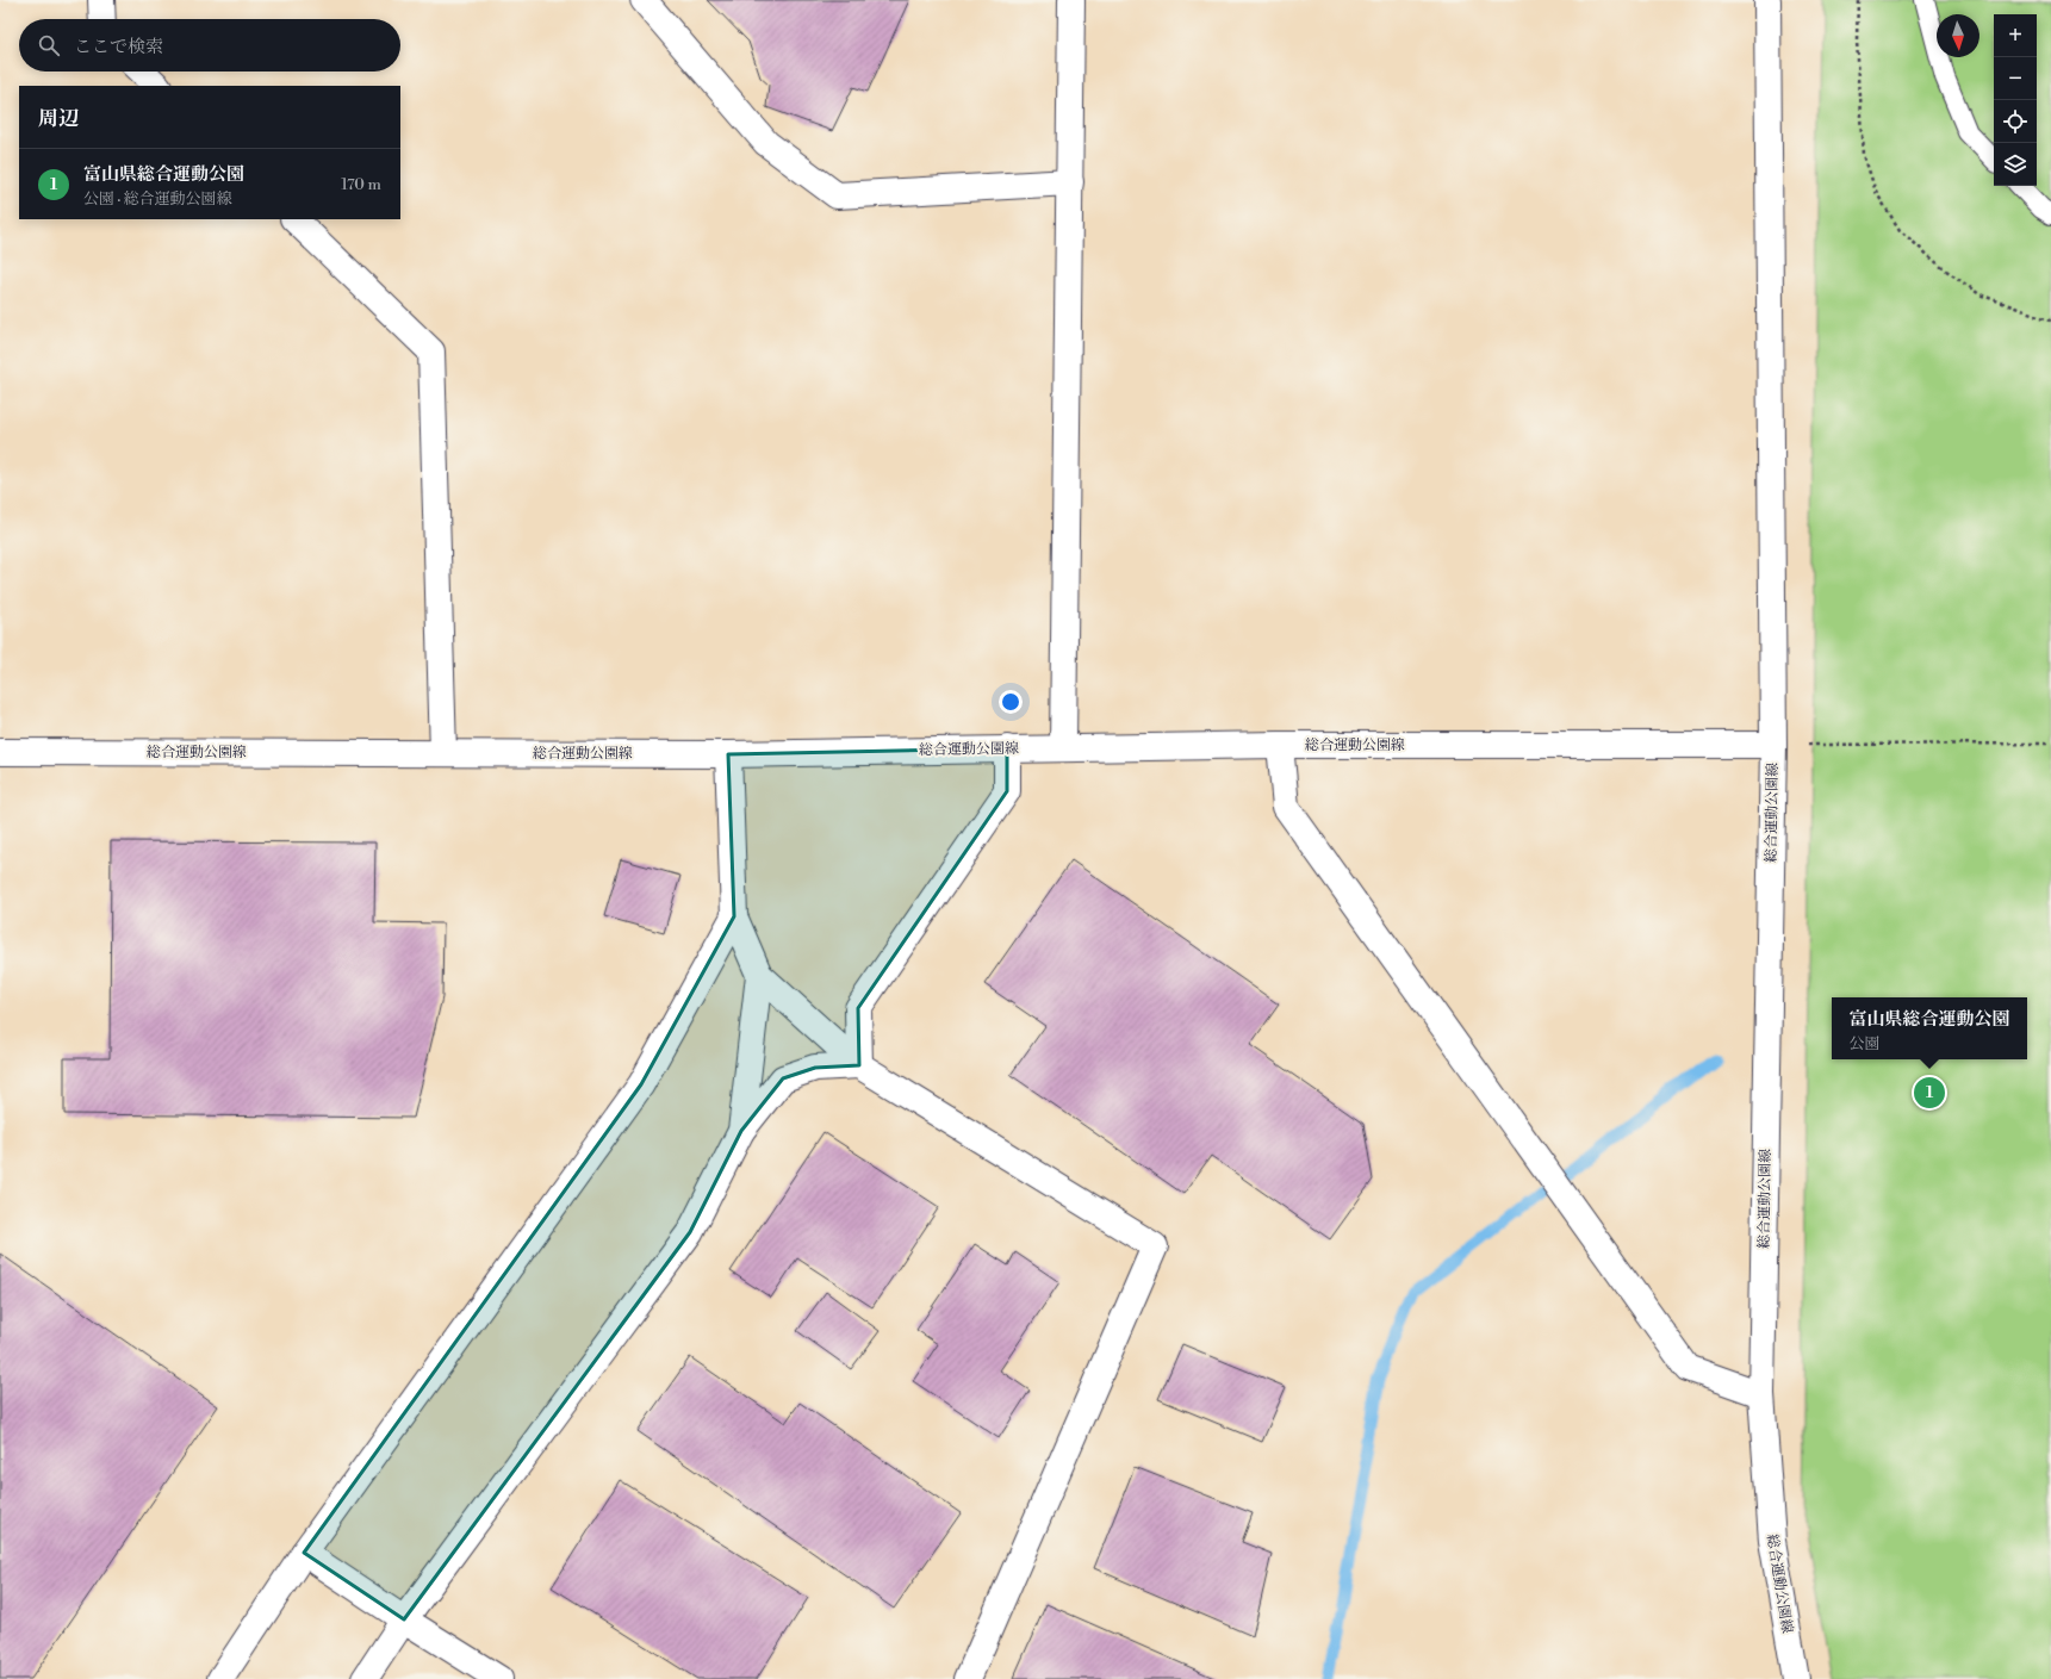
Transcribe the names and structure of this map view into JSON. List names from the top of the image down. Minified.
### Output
{"streets":{"street":["総合運動公園線"]},"north":"bottom","page":{"map_buttons":["+","−"],"search":"ここで検索","heading":"周辺","list":[{"mark":"1","name":"富山県総合運動公園","note":"公園 · 総合運動公園線","value":"170 m"}],"popup":["富山県総合運動公園","公園"],"pins":"1"}}
